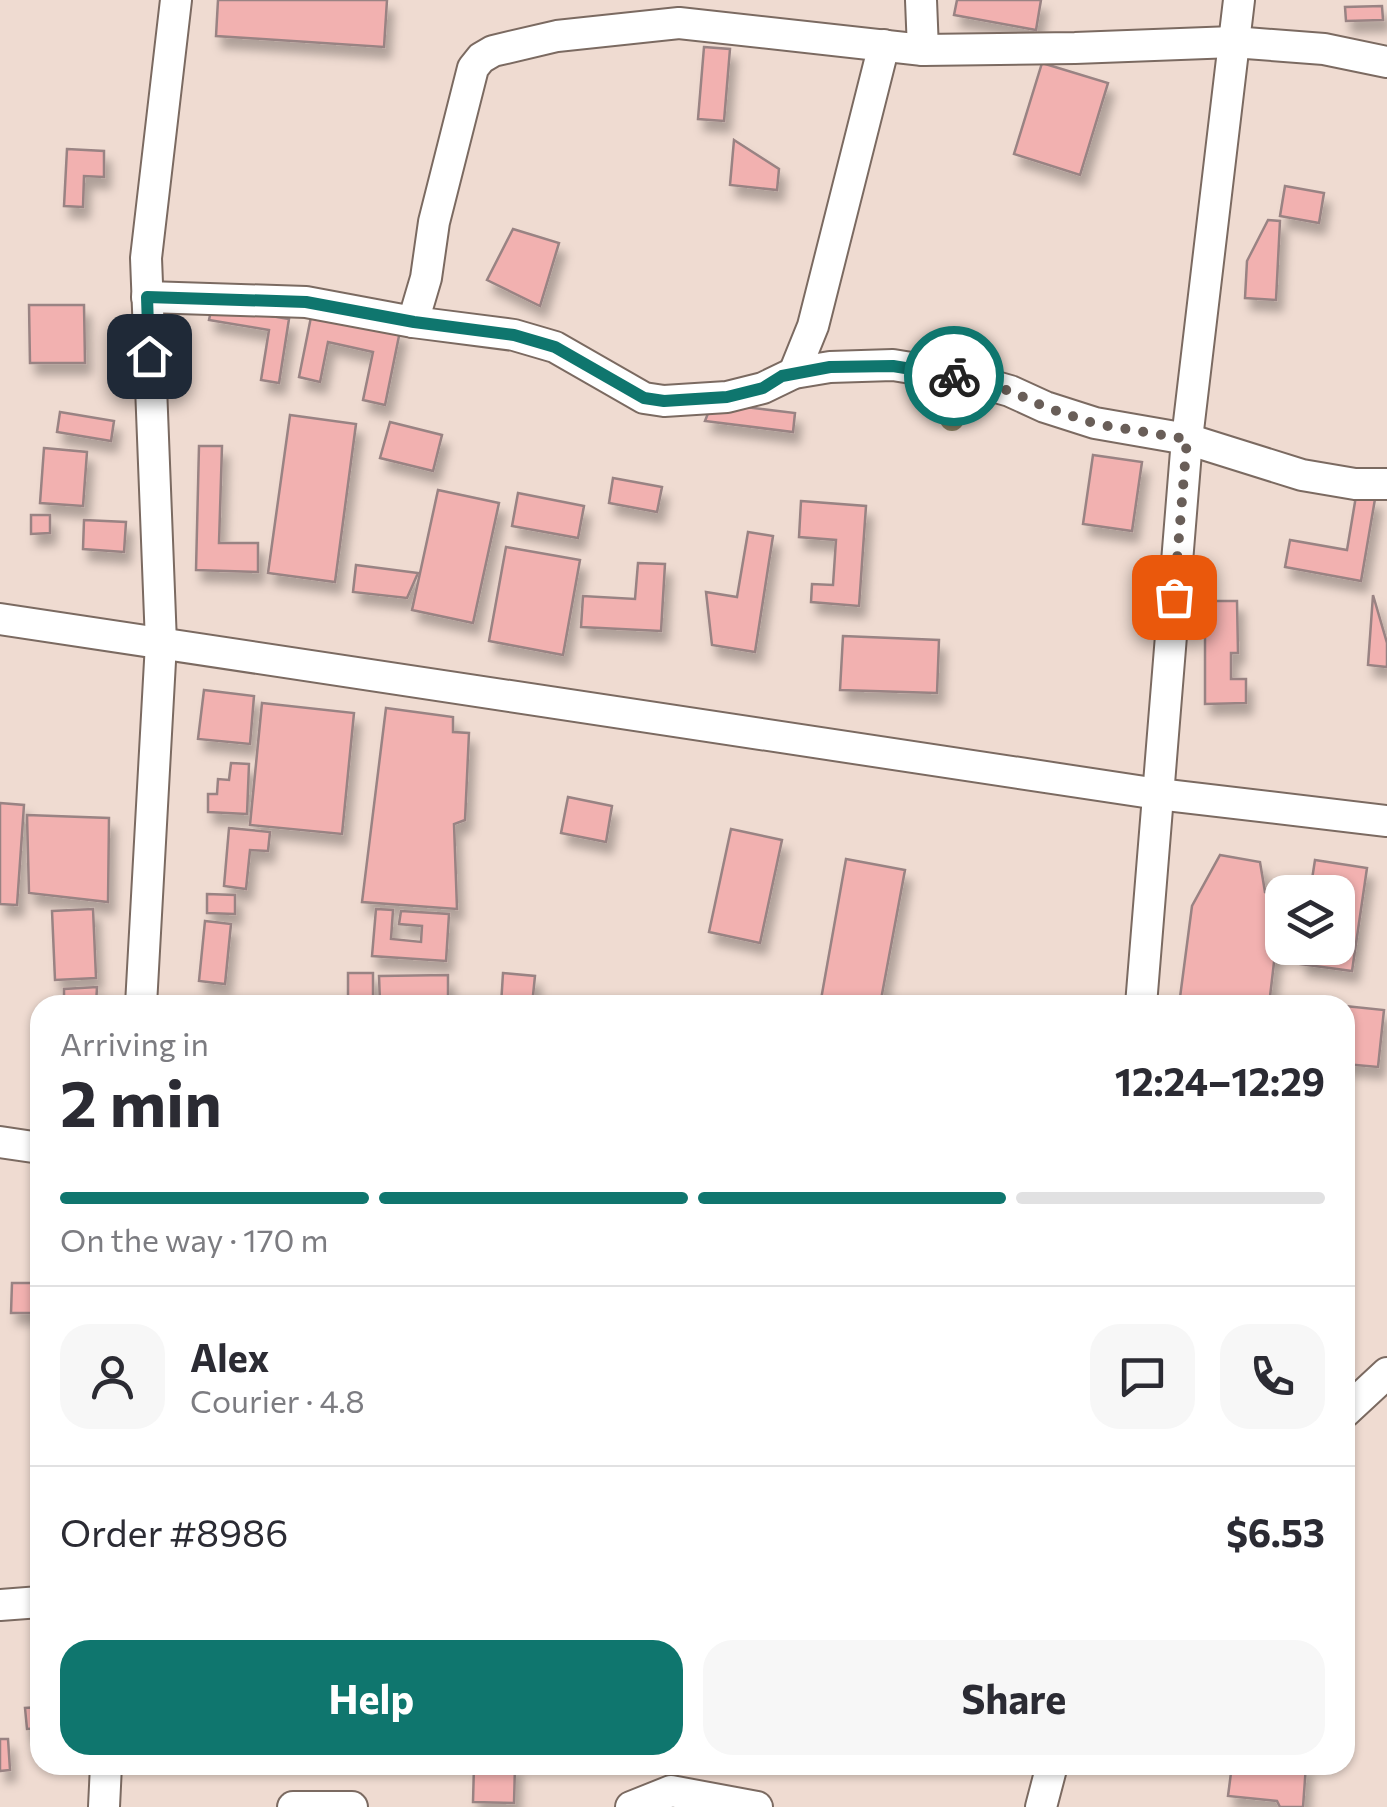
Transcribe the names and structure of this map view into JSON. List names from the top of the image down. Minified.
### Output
{"page":{"heading":["2 min","Arriving in","12:24–12:29"],"panel":["Alex","Courier · 4.8","Order #8986","$6.53"],"bar":"On the way · 170 m","buttons":["Help","Share"]}}
